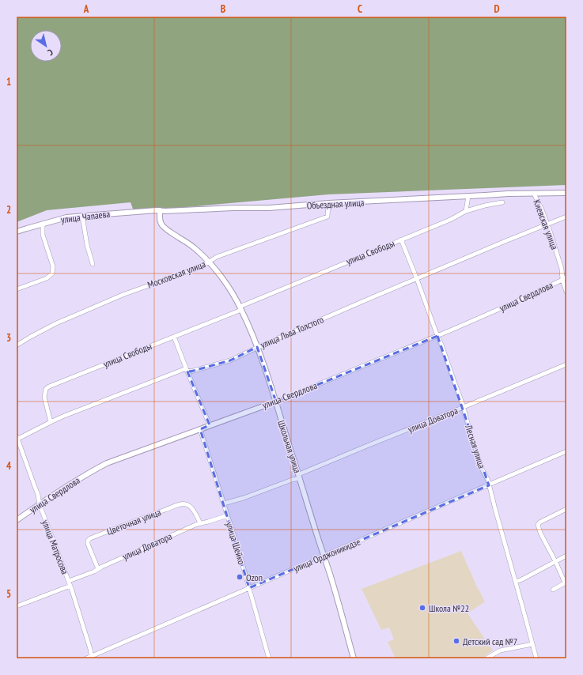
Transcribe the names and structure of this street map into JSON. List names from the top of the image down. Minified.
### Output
{"streets":{"street":["Объездная улица","улица Чапаева","Киевская улица","улица Свободы","Московская улица","улица Свердлова","улица Льва Толстого","улица Доватора","Школьная улица","Лесная улица","Цветочная улица","улица Шейко","улица Матросова","улица Орджоникидзе"]},"crossings":[["Объездная улица","улица Чапаева"],["Объездная улица","Киевская улица"],["Объездная улица","Московская улица"],["Объездная улица","Школьная улица"],["Киевская улица","улица Свердлова"],["Киевская улица","улица Льва Толстого"],["улица Свободы","улица Льва Толстого"],["улица Свободы","Школьная улица"],["улица Свободы","Лесная улица"],["Московская улица","Школьная улица"],["улица Свердлова","Школьная улица"],["улица Свердлова","Лесная улица"],["улица Свердлова","улица Шейко"],["улица Свердлова","улица Матросова"],["улица Льва Толстого","Школьная улица"],["улица Льва Толстого","Лесная улица"],["улица Льва Толстого","улица Матросова"],["улица Доватора","Школьная улица"],["улица Доватора","Лесная улица"],["улица Доватора","Цветочная улица"],["улица Доватора","улица Шейко"],["улица Доватора","улица Матросова"],["Школьная улица","улица Орджоникидзе"],["Лесная улица","улица Орджоникидзе"],["улица Шейко","улица Орджоникидзе"],["улица Матросова","улица Орджоникидзе"]],"places":["Ozon","Школа №22","Детский сад №7"],"north":"bottom right","grid":{"columns":["A","B","C","D"],"rows":["1","2","3","4","5"]}}
